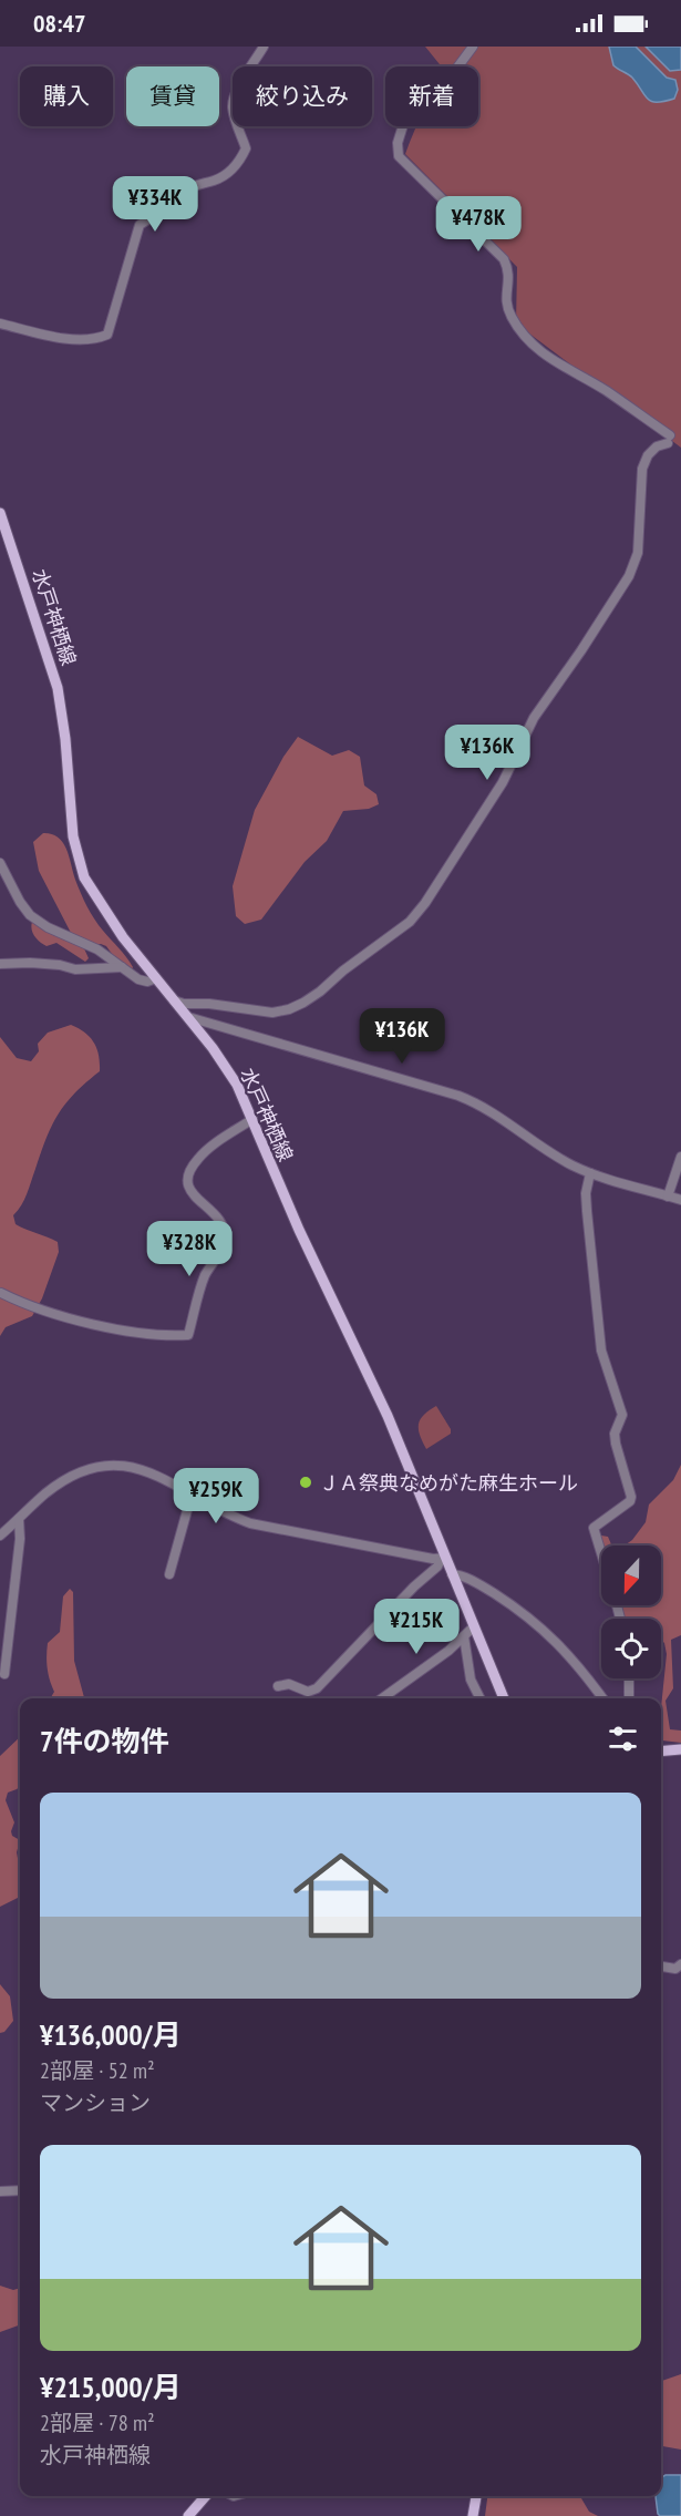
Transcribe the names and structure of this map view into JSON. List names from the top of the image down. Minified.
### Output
{"streets":{"main road":["水戸神栖線"]},"places":["ＪＡ祭典なめがた麻生ホール"],"north":"bottom","page":{"status":"08:47","chip":["購入","賃貸","絞り込み","新着"],"price":["¥334K","¥478K","¥136K","¥136K","¥328K","¥259K","¥215K"],"heading":"7件の物件","list":[{"name":"¥136,000/月","note":"2部屋 · 52 m² · マンション"},{"name":"¥215,000/月","note":"2部屋 · 78 m² · 水戸神栖線"}]}}
